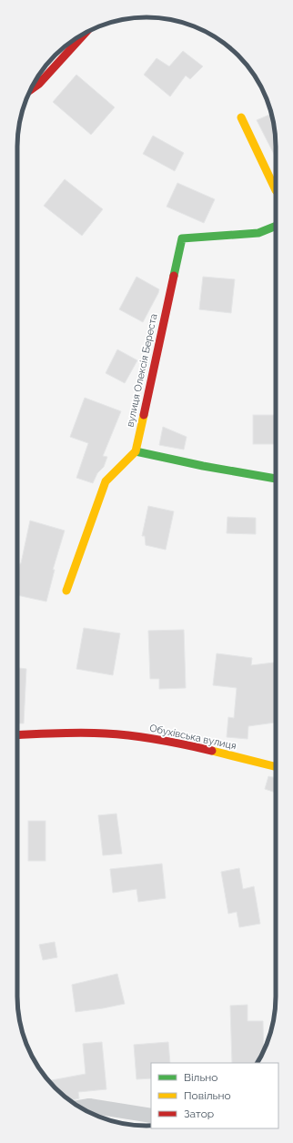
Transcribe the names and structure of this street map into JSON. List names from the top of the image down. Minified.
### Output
{"streets":{"street":["вулиця Олексія Береста","Обухівська вулиця"]},"legend":["Вільно","Повільно","Затор"]}
